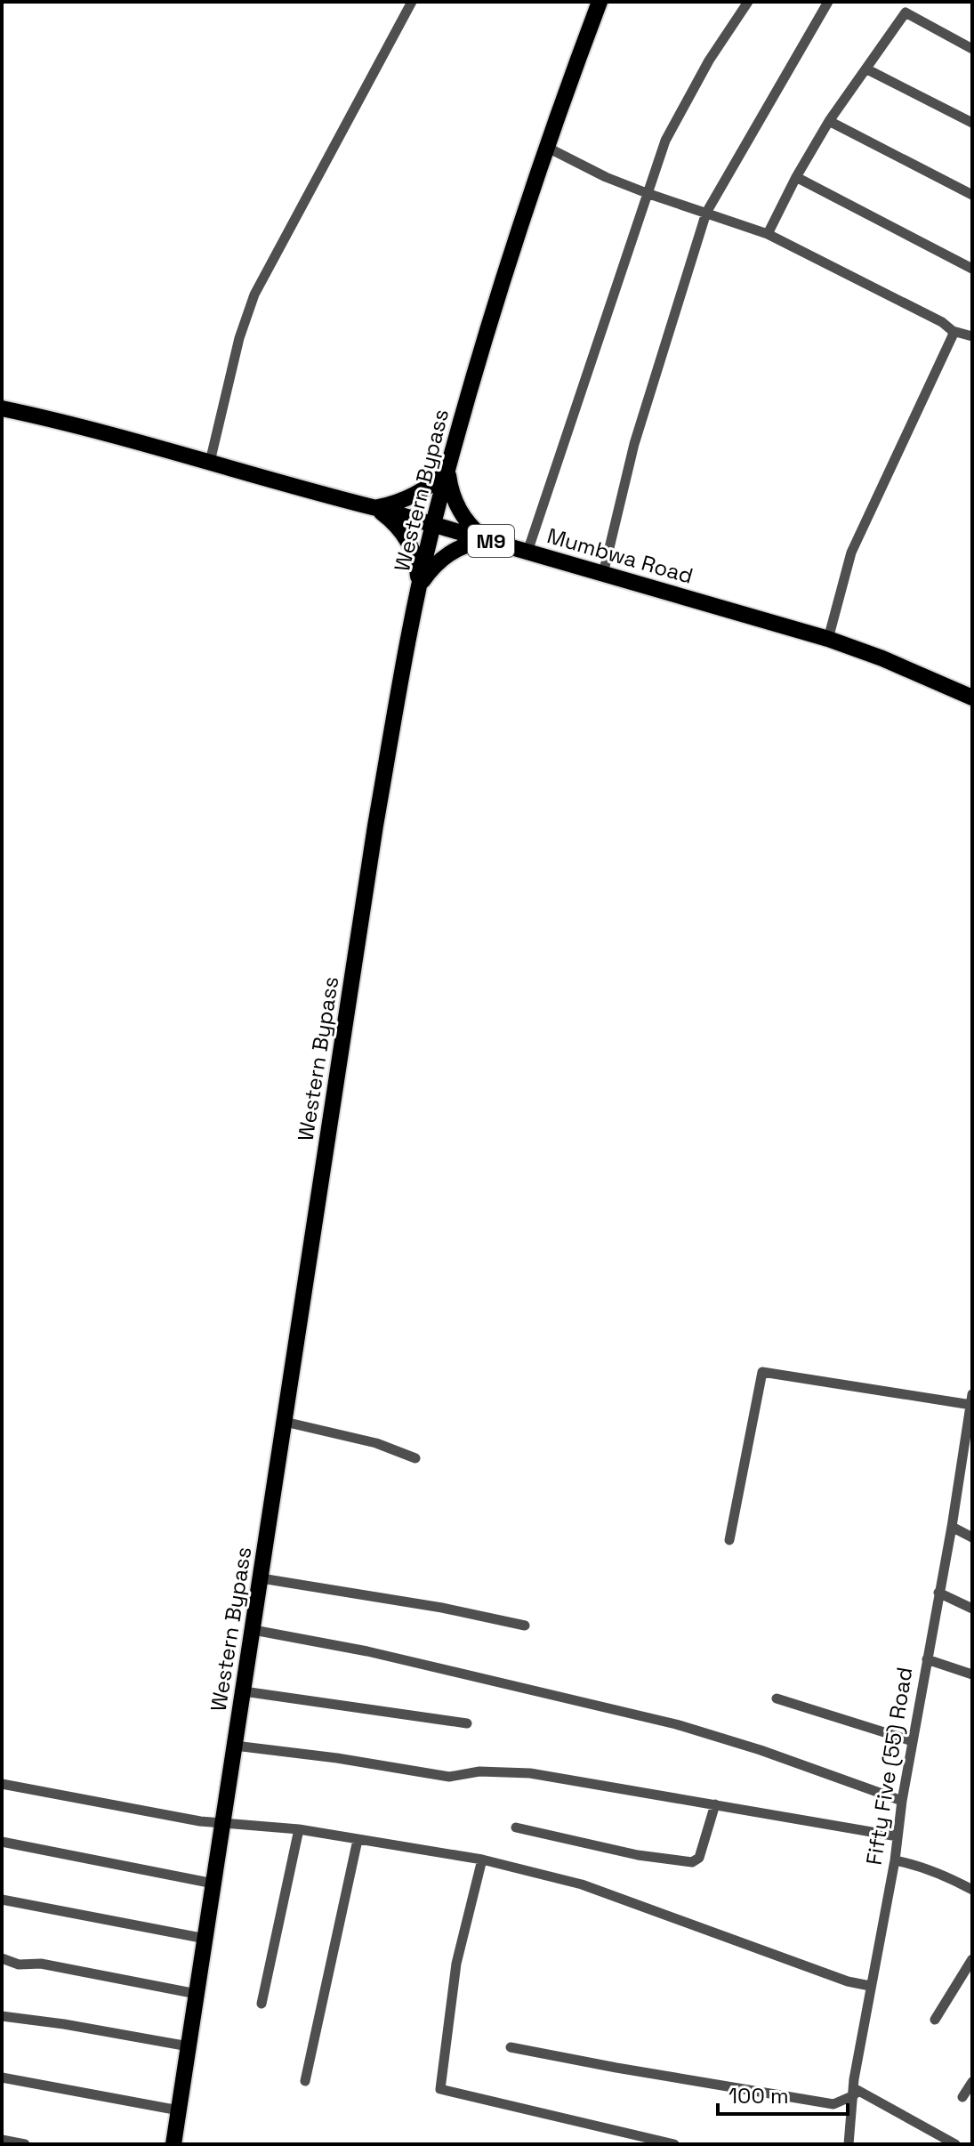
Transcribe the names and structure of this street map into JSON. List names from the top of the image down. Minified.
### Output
{"streets":{"main road":["Western Bypass","M9","Mumbwa Road"],"street":["Fifty Five (55) Road"]},"crossings":[["Western Bypass","Mumbwa Road"]],"scale_bar":"100 m"}
